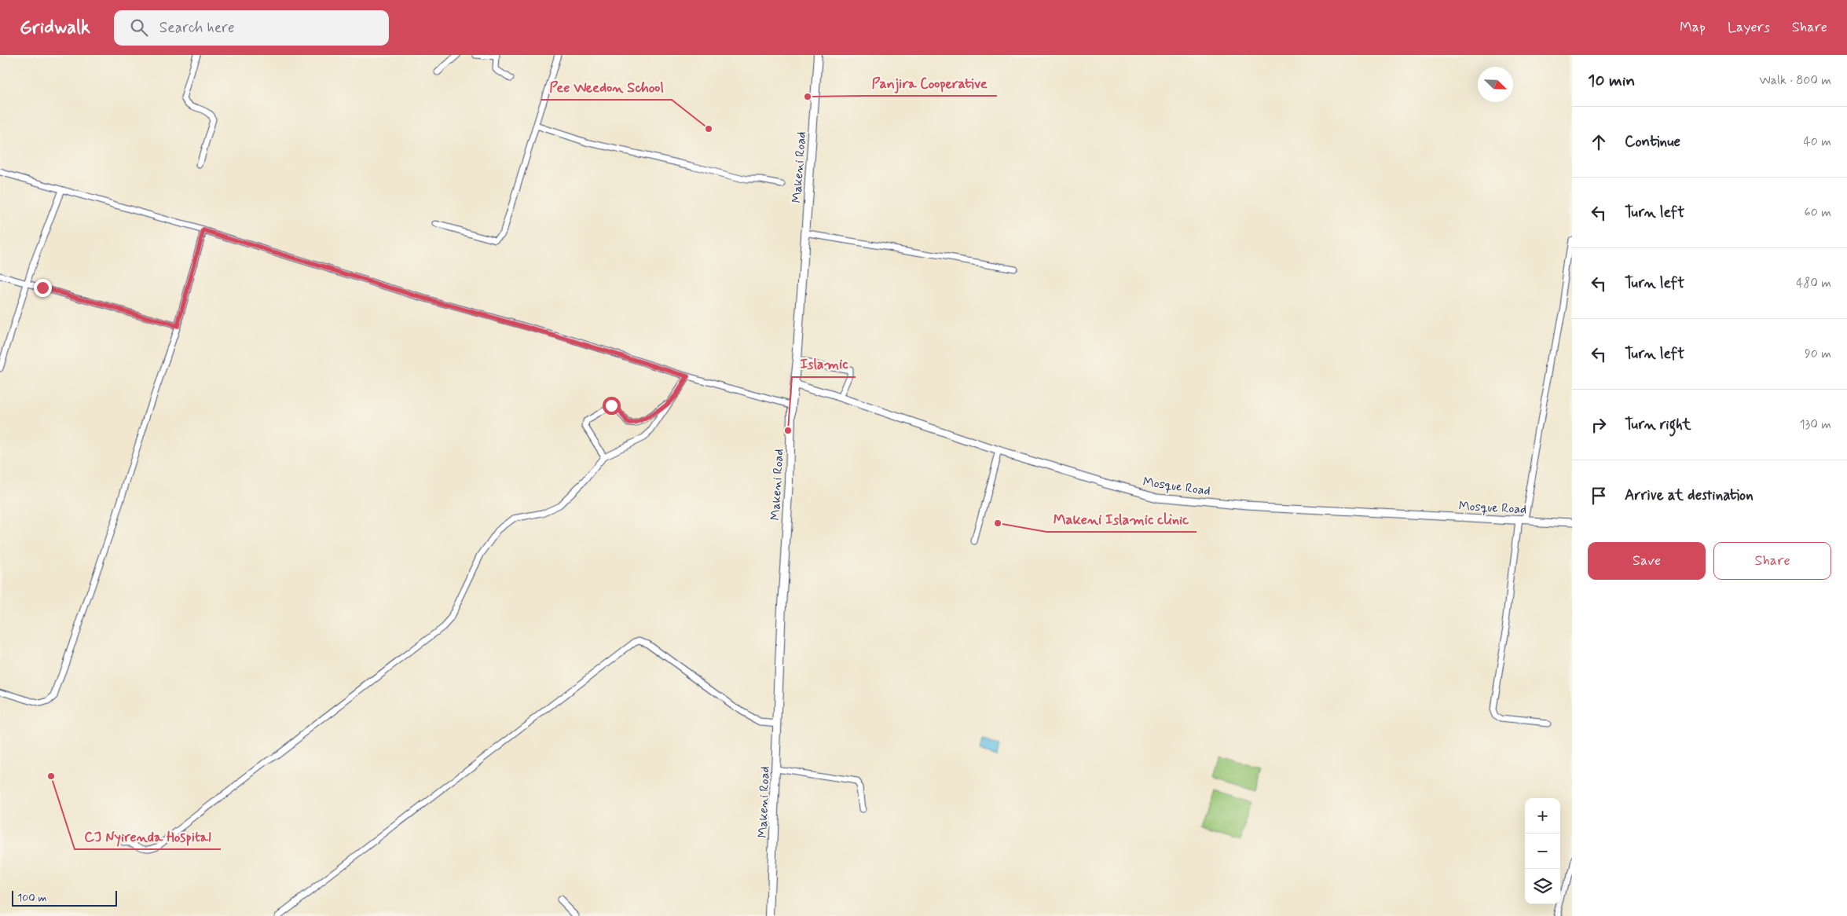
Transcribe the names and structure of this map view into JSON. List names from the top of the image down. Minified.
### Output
{"streets":{"main road":["Makeni Road"],"street":["Mosque Road"]},"crossings":[["Makeni Road","Mosque Road"]],"places":["Panjira Cooperative","Pee Weedon School","Islamic","Makeni Islamic clinic","CJ Nyirenda Hospital"],"scale_bar":"100 m","north":"bottom right","page":{"header":"Gridwalk","search":"Search here","nav":["Map","Layers","Share"],"heading":["10 min","Walk · 800 m"],"list":[["Continue","40 m"],["Turn left","60 m"],["Turn left","480 m"],["Turn left","90 m"],["Turn right","130 m"],"Arrive at destination"],"buttons":["Save","Share"],"map_buttons":["+","−"],"scale":"100 m"}}
